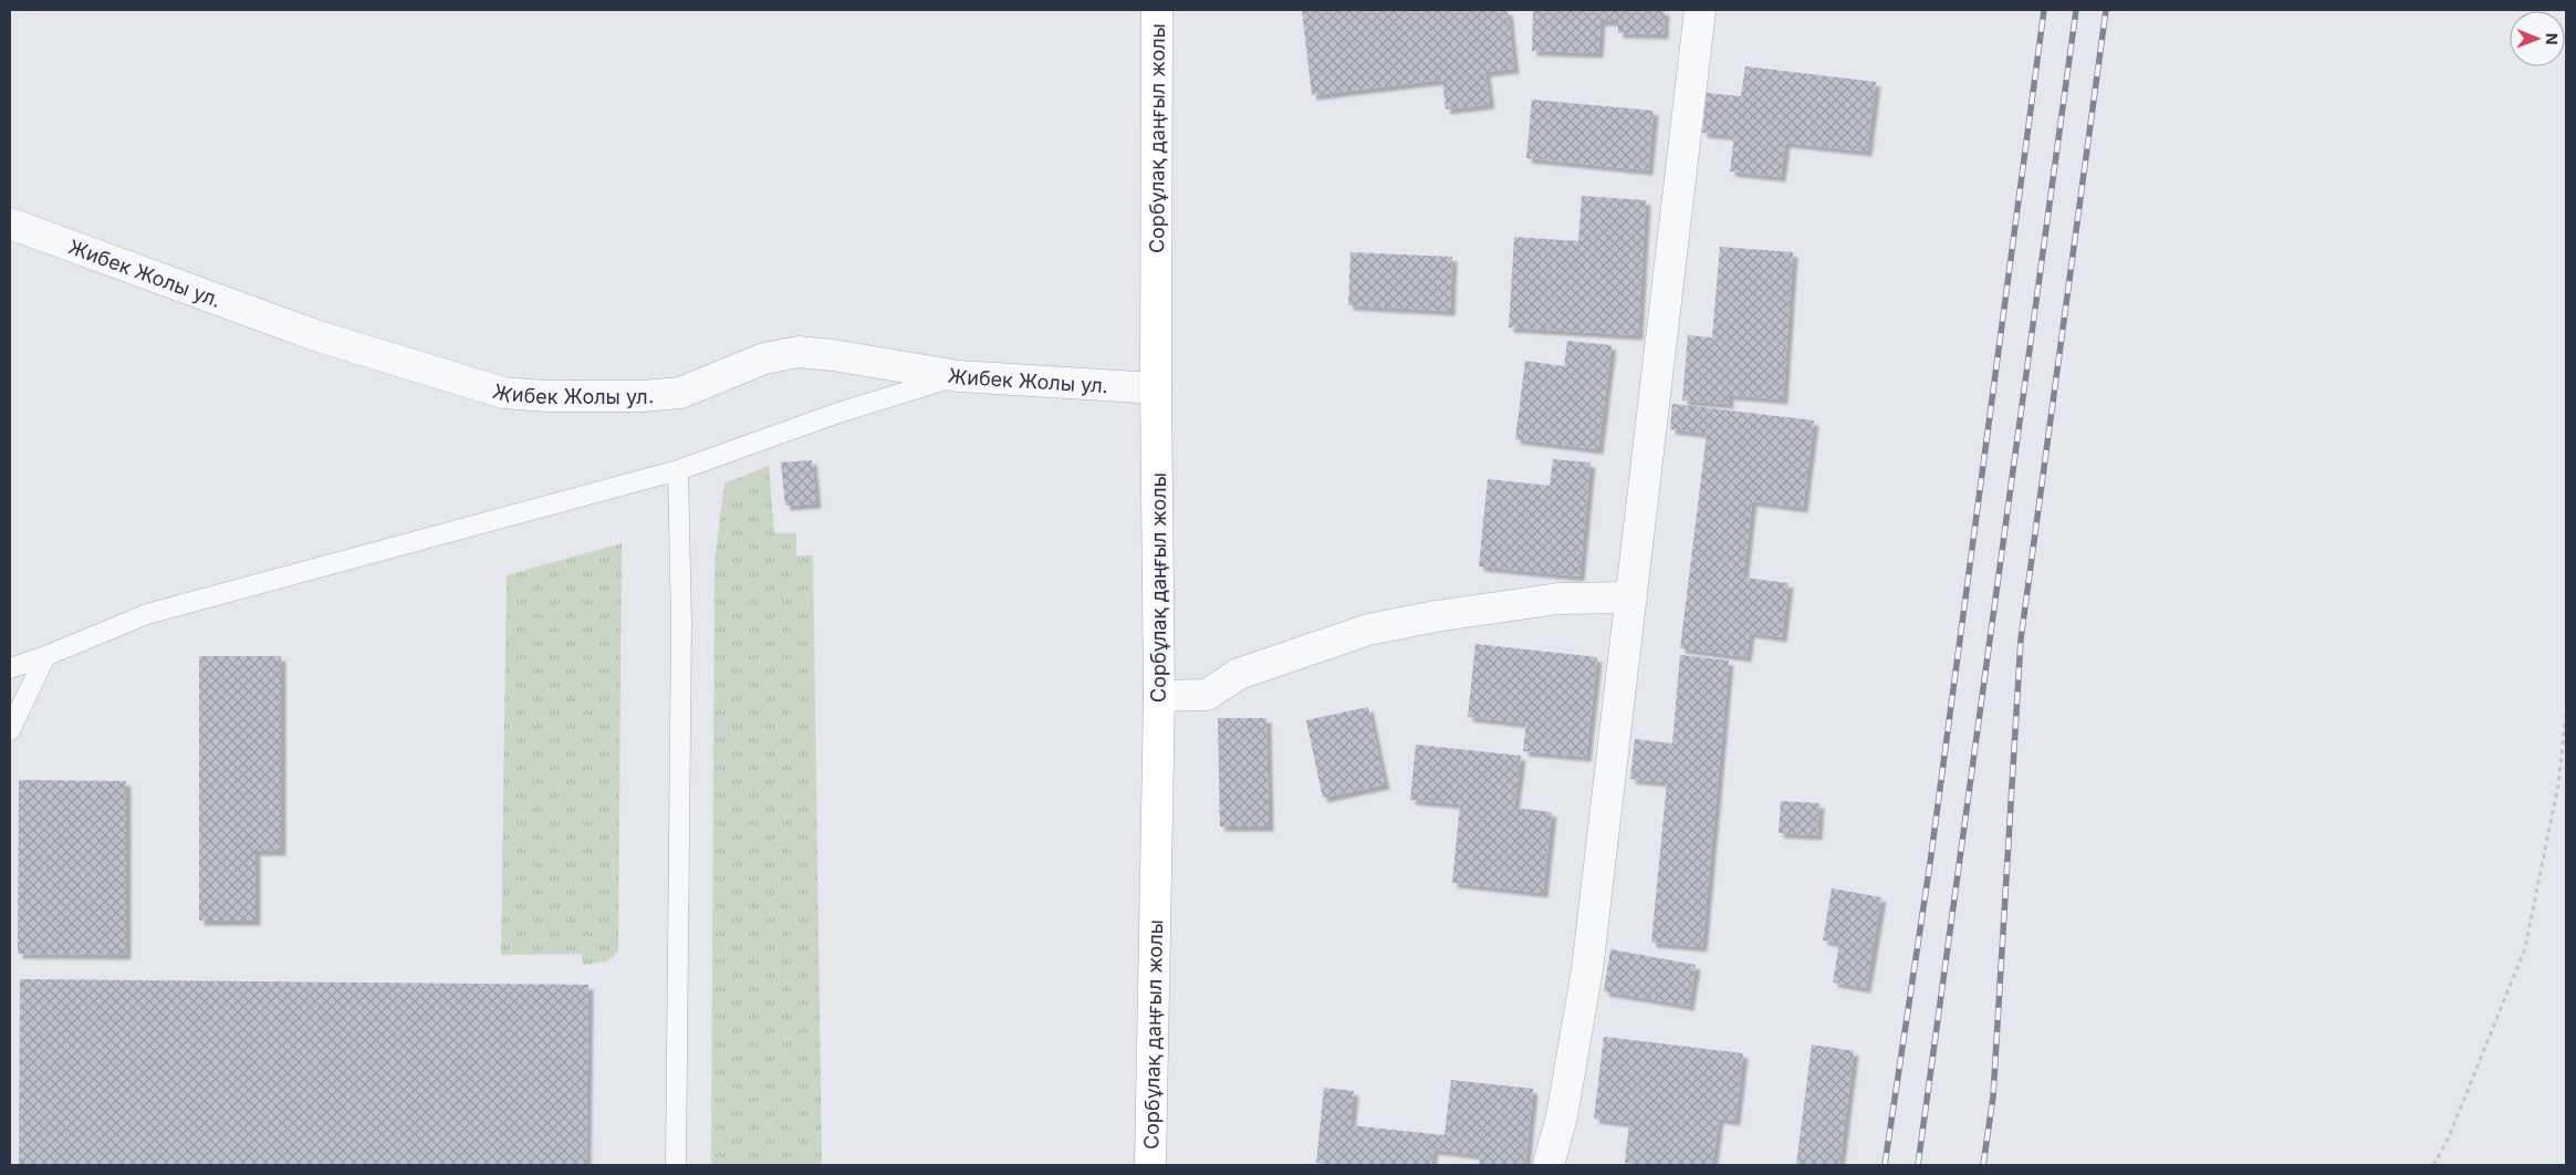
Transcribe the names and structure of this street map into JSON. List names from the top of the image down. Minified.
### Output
{"streets":{"main road":["Сорбұлақ даңғыл жолы"],"street":["Жибек Жолы ул."]},"crossings":[["Сорбұлақ даңғыл жолы","Жибек Жолы ул."]],"north":"right"}
